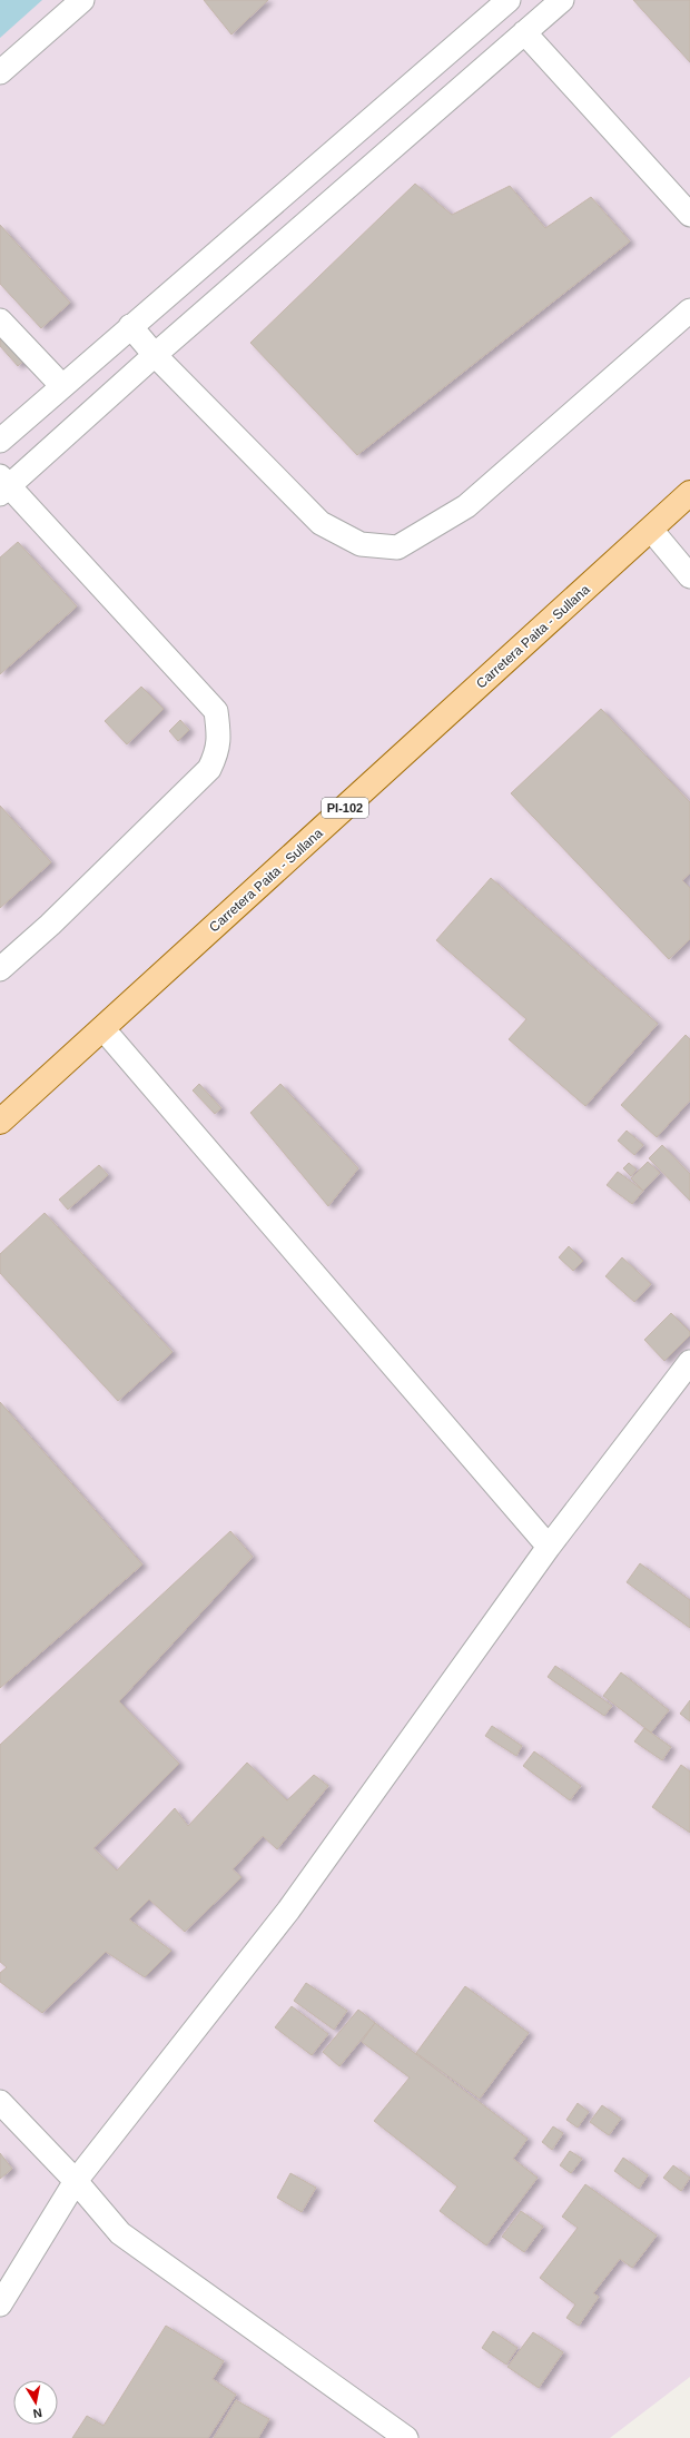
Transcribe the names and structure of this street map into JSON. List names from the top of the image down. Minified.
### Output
{"streets":{"main road":["Carretera Paita - Sullana","PI-102"]},"north":"bottom"}
